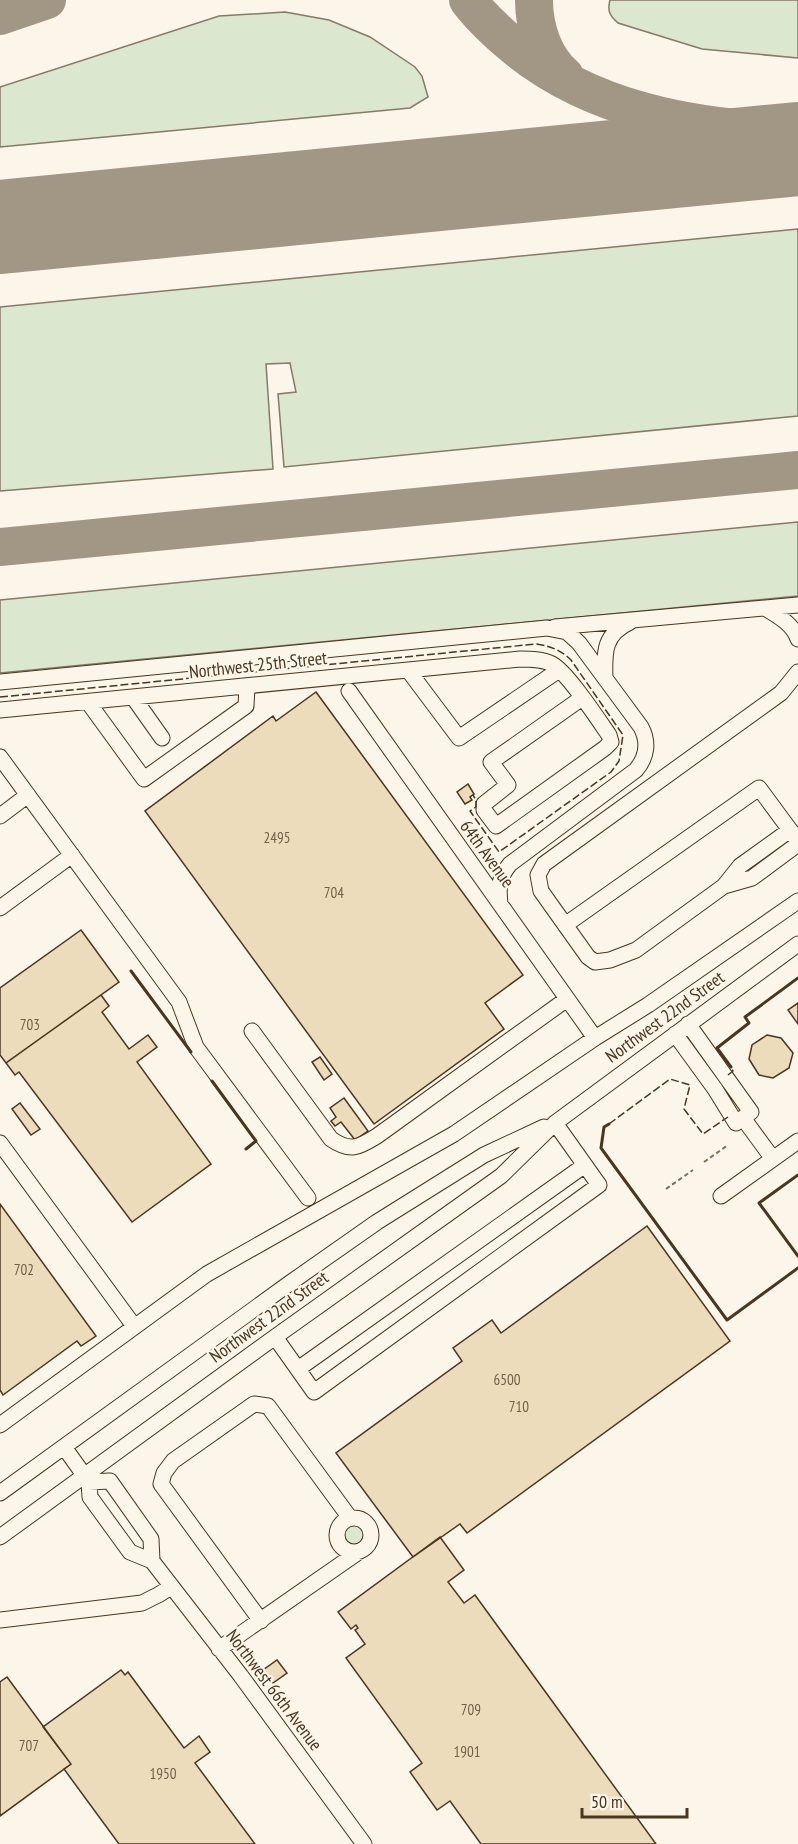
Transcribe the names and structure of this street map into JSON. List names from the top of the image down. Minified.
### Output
{"streets":{"street":["Northwest 25th Street","64th Avenue","Northwest 22nd Street","Northwest 66th Avenue"]},"crossings":[["Northwest 22nd Street","Northwest 66th Avenue"]],"house_numbers":["2495","704","703","702","6500","710","709","707","1901","1950"],"scale_bar":"50 m"}
